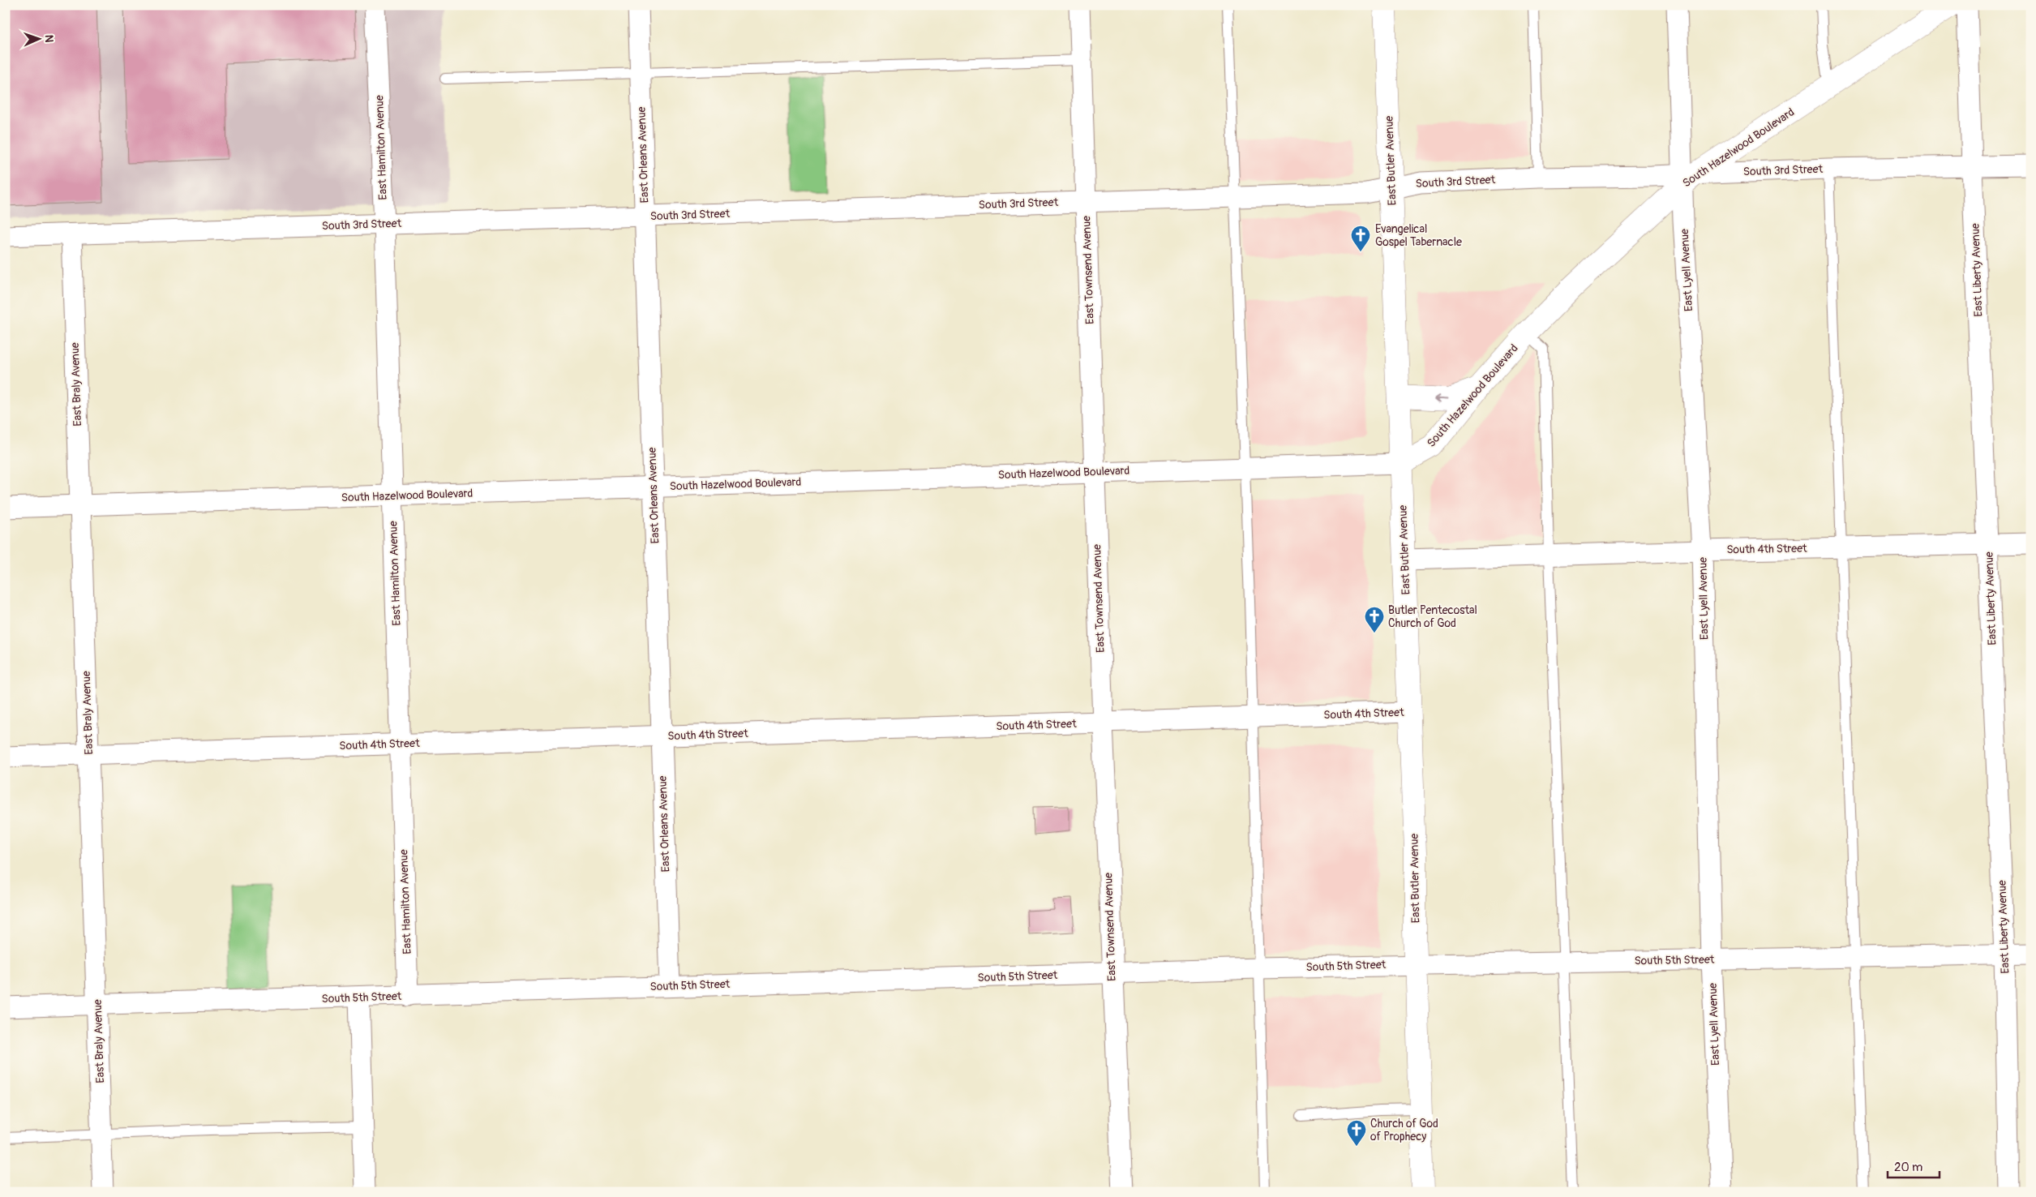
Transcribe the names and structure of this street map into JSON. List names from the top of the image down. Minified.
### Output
{"streets":{"street":["East Hamilton Avenue","South Hazelwood Boulevard","East Orleans Avenue","East Butler Avenue","South 3rd Street","East Townsend Avenue","East Lyell Avenue","East Liberty Avenue","East Braly Avenue","South 4th Street","South 5th Street"]},"crossings":[["East Hamilton Avenue","South Hazelwood Boulevard"],["East Hamilton Avenue","South 3rd Street"],["East Hamilton Avenue","South 4th Street"],["East Hamilton Avenue","South 5th Street"],["South Hazelwood Boulevard","East Orleans Avenue"],["South Hazelwood Boulevard","East Butler Avenue"],["South Hazelwood Boulevard","South 3rd Street"],["South Hazelwood Boulevard","East Townsend Avenue"],["South Hazelwood Boulevard","East Lyell Avenue"],["South Hazelwood Boulevard","East Braly Avenue"],["East Orleans Avenue","South 3rd Street"],["East Orleans Avenue","South 4th Street"],["East Orleans Avenue","South 5th Street"],["East Butler Avenue","South 3rd Street"],["East Butler Avenue","South 4th Street"],["East Butler Avenue","South 5th Street"],["South 3rd Street","East Townsend Avenue"],["South 3rd Street","East Lyell Avenue"],["South 3rd Street","East Liberty Avenue"],["South 3rd Street","East Braly Avenue"],["East Townsend Avenue","South 4th Street"],["East Townsend Avenue","South 5th Street"],["East Lyell Avenue","South 4th Street"],["East Lyell Avenue","South 5th Street"],["East Liberty Avenue","South 4th Street"],["East Liberty Avenue","South 5th Street"],["East Braly Avenue","South 4th Street"],["East Braly Avenue","South 5th Street"]],"places":{"church":["Evangelical Gospel Tabernacle","Butler Pentecostal Church of God","Church of God of Prophecy"]},"scale_bar":"20 m","north":"right"}
